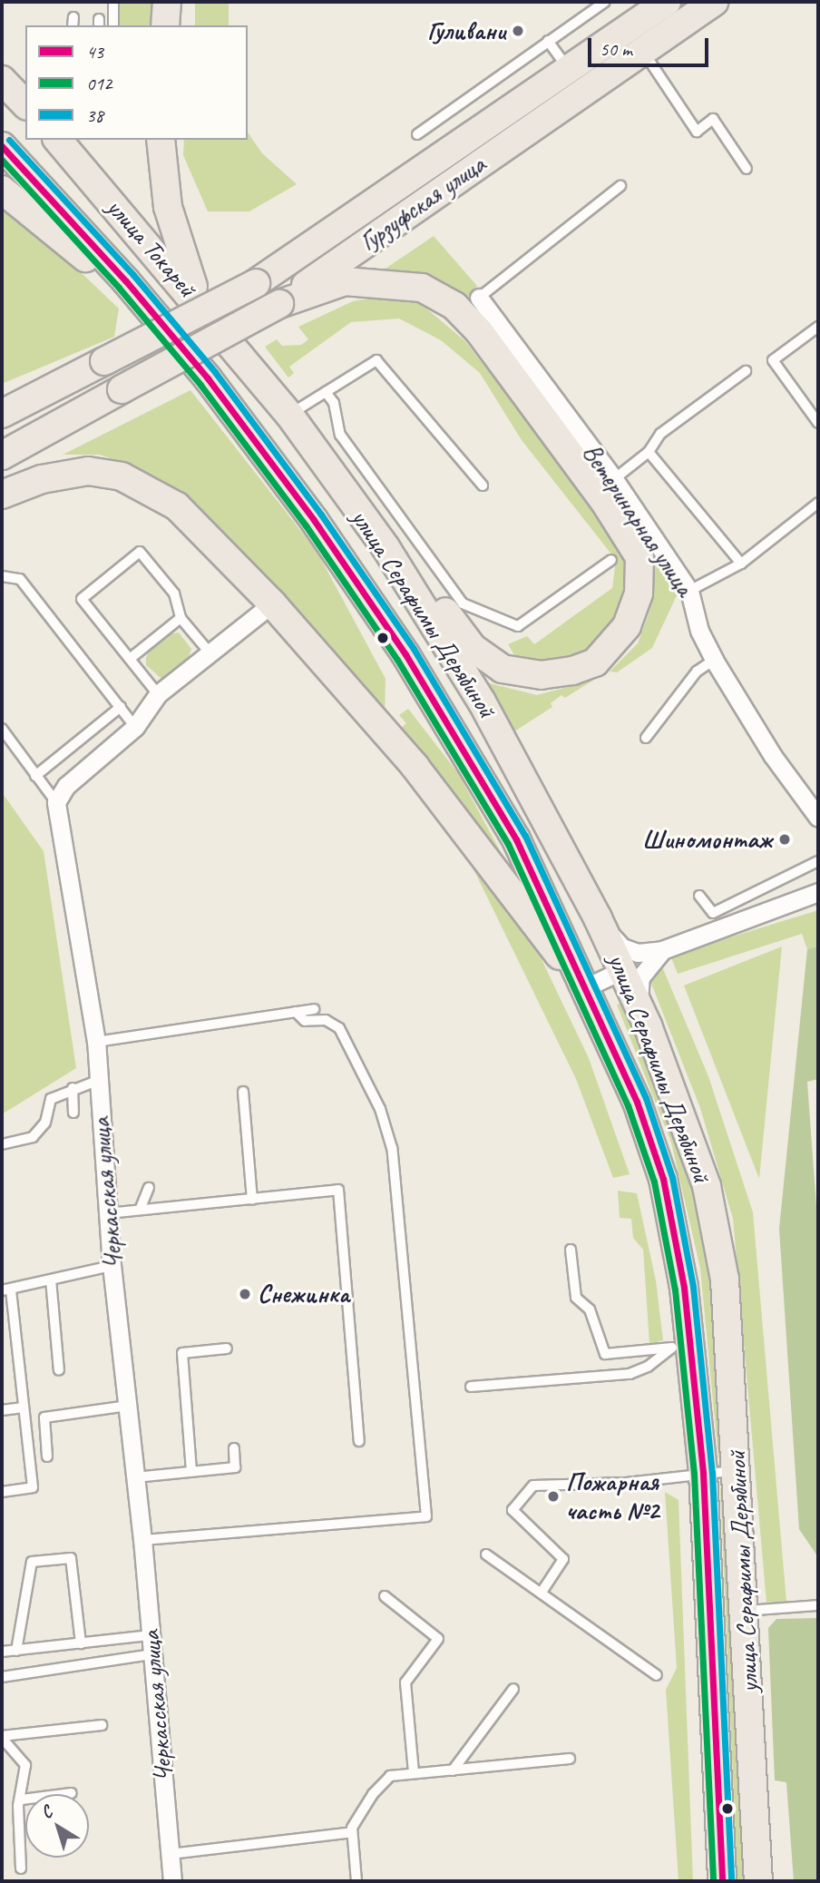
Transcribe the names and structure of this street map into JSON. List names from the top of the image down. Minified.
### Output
{"streets":{"main road":["Гурзуфская улица","улица Токарей","улица Серафимы Дерябиной"],"street":["Ветеринарная улица","Черкасская улица"]},"crossings":[["улица Токарей","улица Серафимы Дерябиной"]],"places":["Гуливани","Шиномонтаж","Снежинка","Пожарная часть №2"],"lines":["transit line 38","transit line 43","transit line 012"],"legend":["43","012","38"],"scale_bar":"50 m","north":"top left"}
